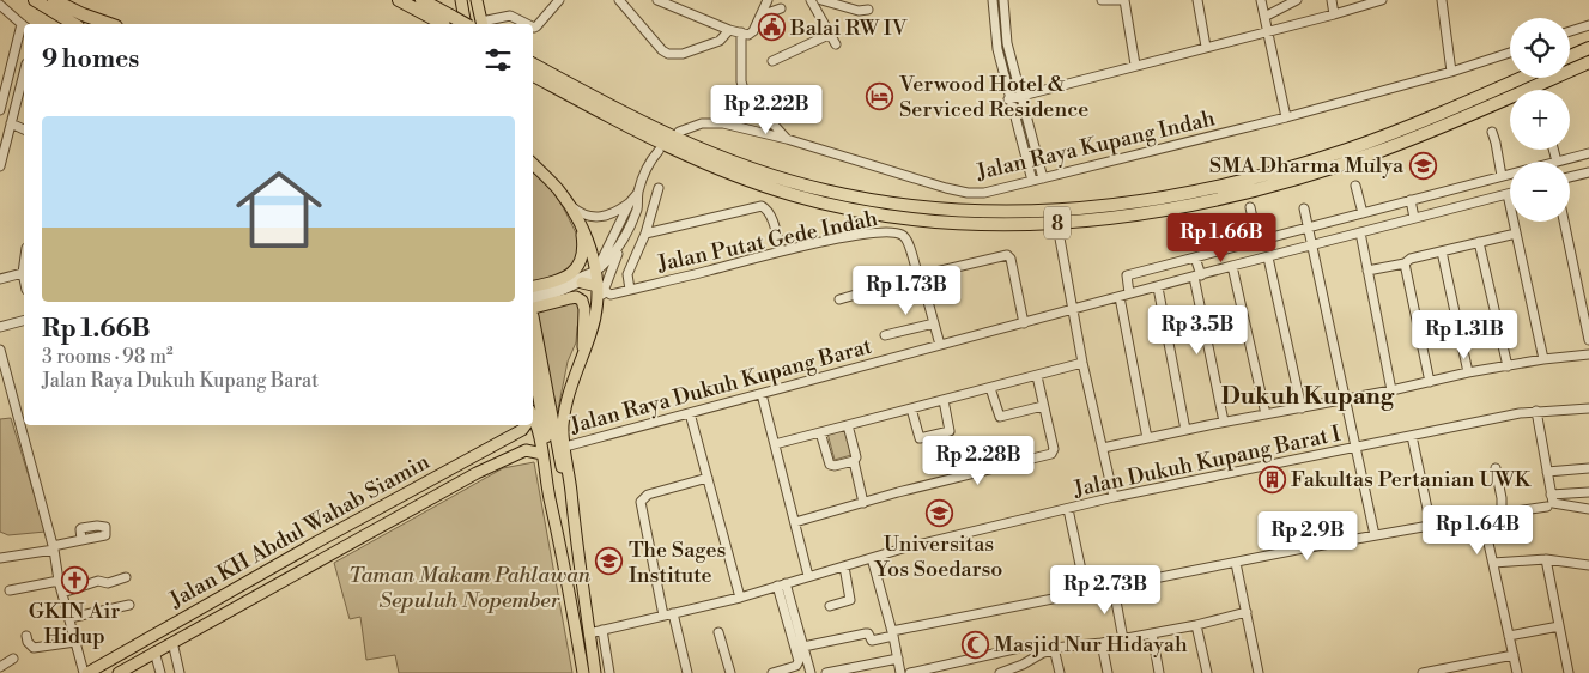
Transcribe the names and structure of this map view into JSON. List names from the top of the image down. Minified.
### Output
{"streets":{"highway":["8"],"main road":["Jalan KH Abdul Wahab Siamin"],"street":["Jalan Raya Kupang Indah","Jalan Putat Gede Indah","Jalan Raya Dukuh Kupang Barat","Jalan Dukuh Kupang Barat I"]},"crossings":[["Jalan Putat Gede Indah","Jalan Raya Dukuh Kupang Barat"]],"districts":["Dukuh Kupang"],"parks":["Taman Makam Pahlawan Sepuluh Nopember"],"places":{"public building":["Balai RW IV"],"hotel":["Verwood Hotel & Serviced Residence"],"school or university":["SMA Dharma Mulya","Universitas Yos Soedarso","The Sages Institute"],"building":["Fakultas Pertanian UWK"],"church":["GKIN Air Hidup"],"mosque":["Masjid Nur Hidayah"]},"page":{"map_buttons":["+","−"],"heading":"9 homes","price":["Rp 2.22B","Rp 1.66B","Rp 1.73B","Rp 3.5B","Rp 1.31B","Rp 2.28B","Rp 1.64B","Rp 2.9B","Rp 2.73B"],"list":[{"name":"Rp 1.66B","note":"3 rooms · 98 m² · Jalan Raya Dukuh Kupang Barat"}]}}
